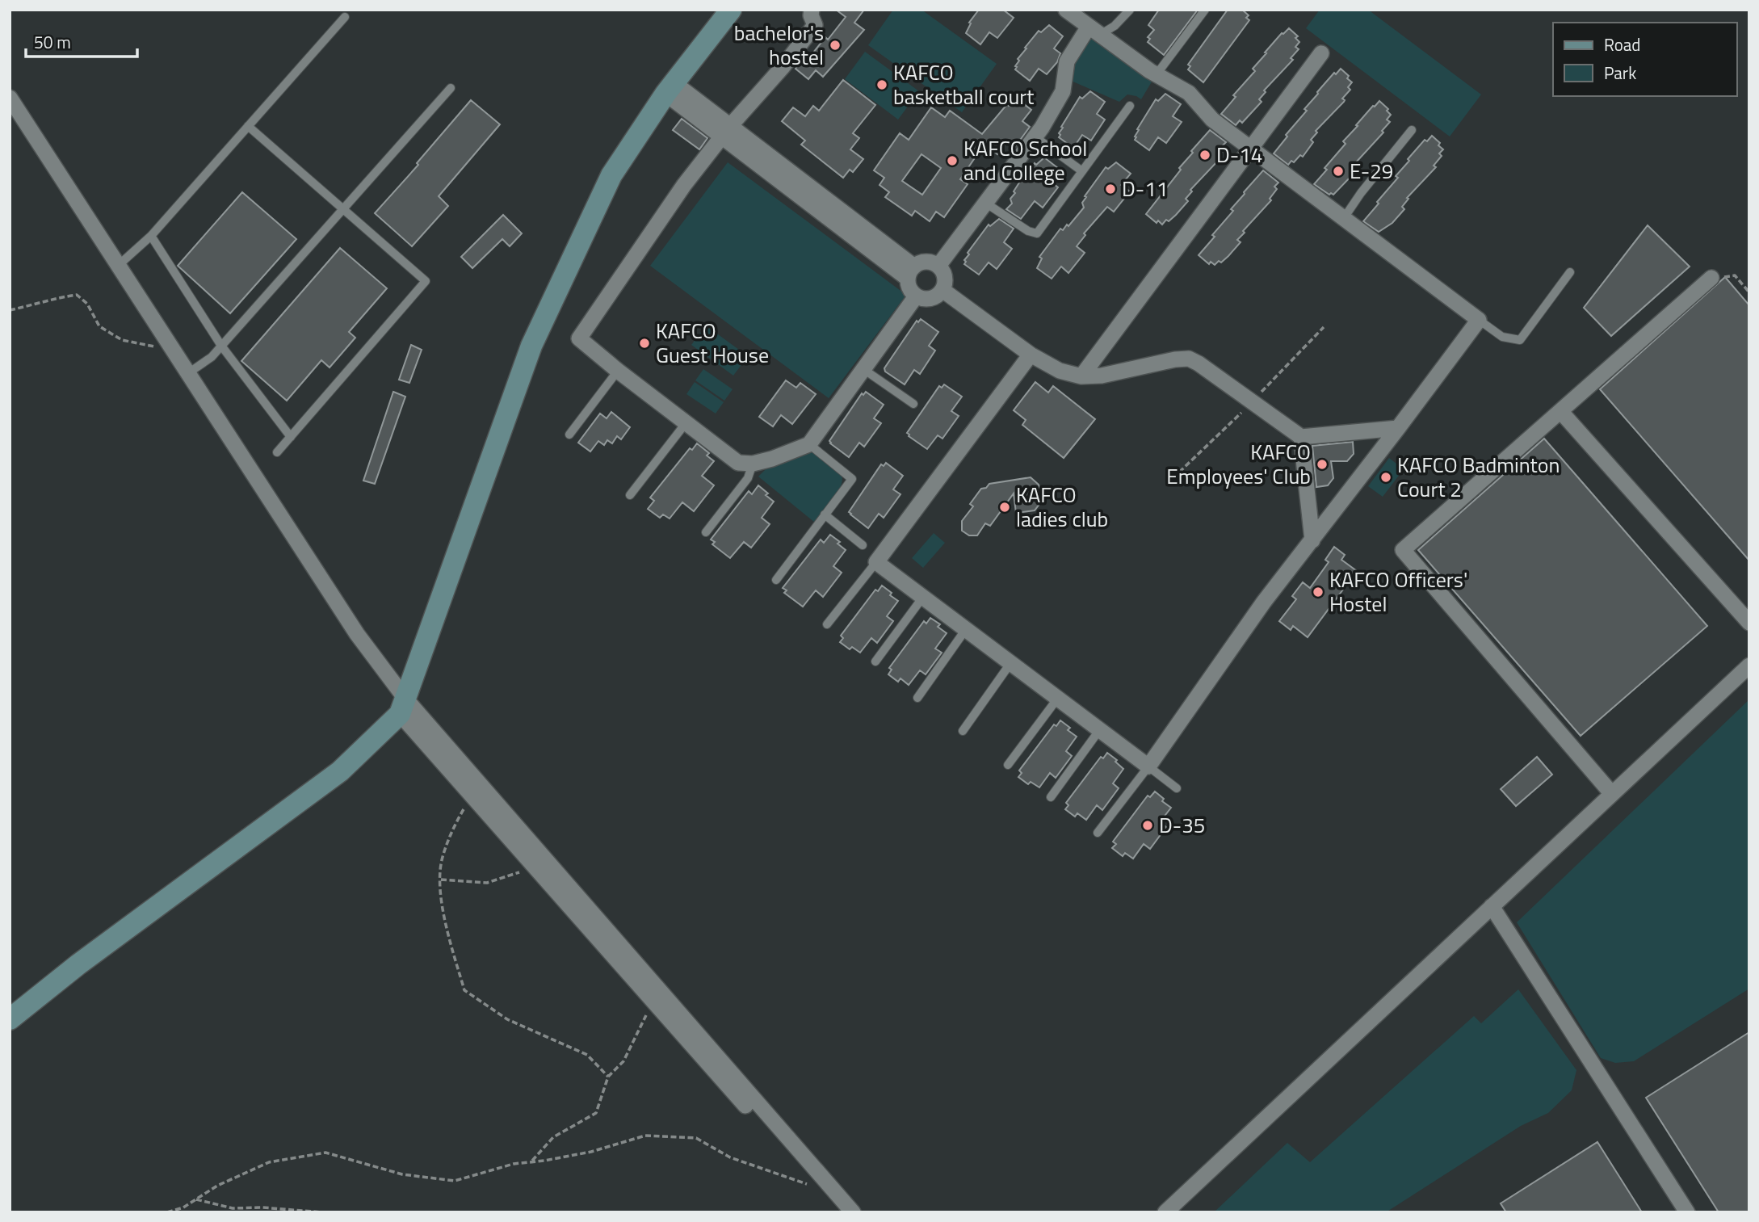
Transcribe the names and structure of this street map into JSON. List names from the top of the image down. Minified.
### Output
{"places":["bachelor's hostel","KAFCO basketball court","D-14","KAFCO School and College","E-29","D-11","KAFCO Guest House","KAFCO Employees' Club","KAFCO Badminton Court 2","KAFCO ladies club","KAFCO Officers' Hostel","D-35"],"legend":["Road","Park"],"scale_bar":"50 m"}
